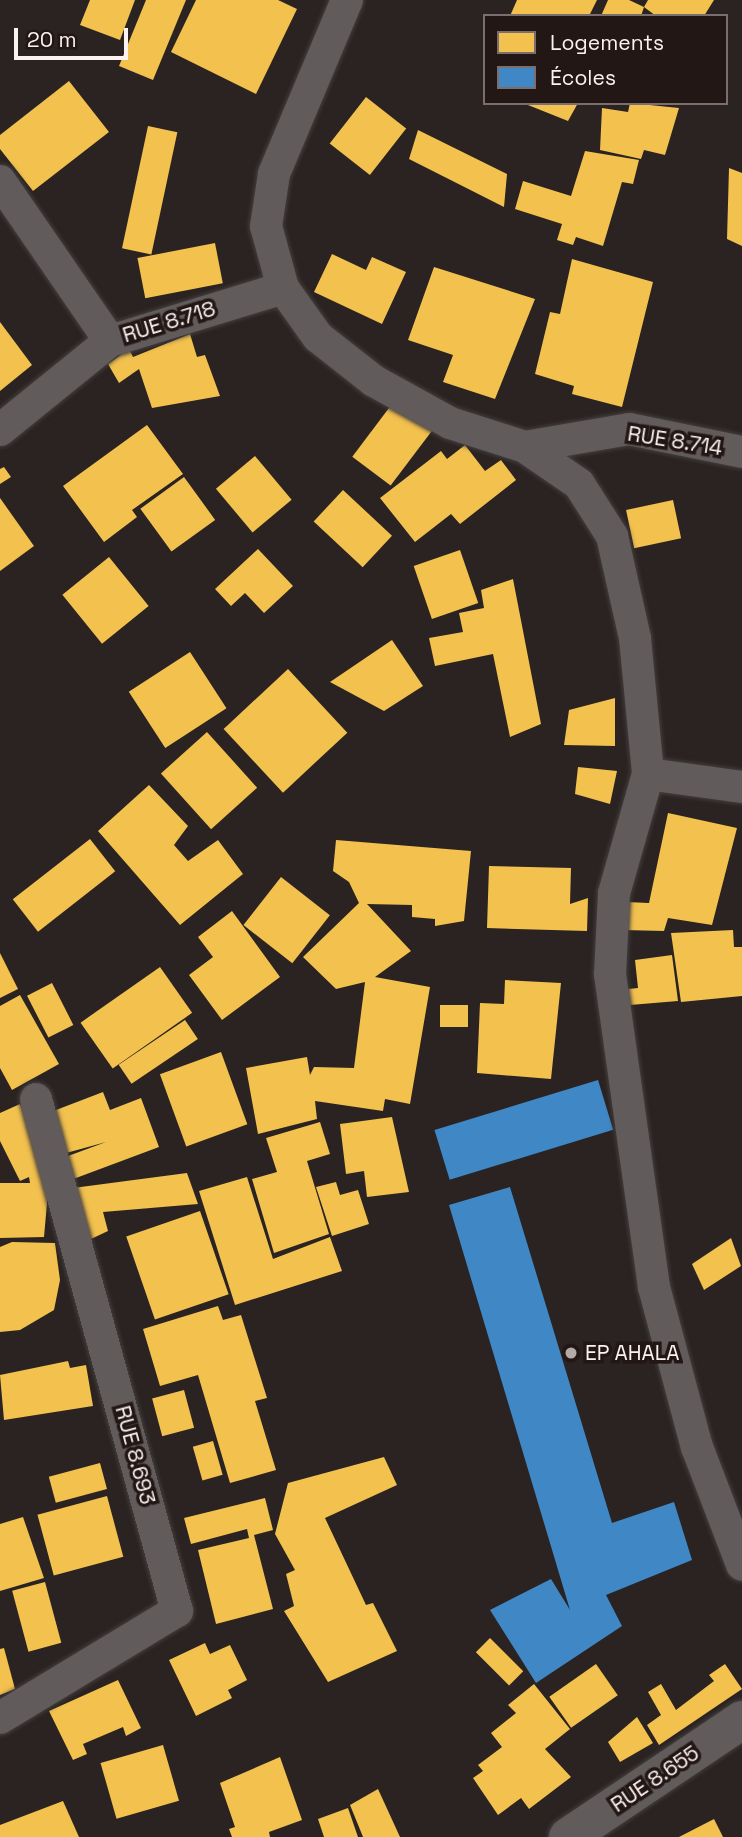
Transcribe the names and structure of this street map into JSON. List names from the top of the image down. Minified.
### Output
{"streets":{"street":["RUE 8.718","RUE 8.714","RUE 8.693","RUE 8.655"]},"places":["EP AHALA"],"legend":["Logements","Écoles"],"scale_bar":"20 m"}
